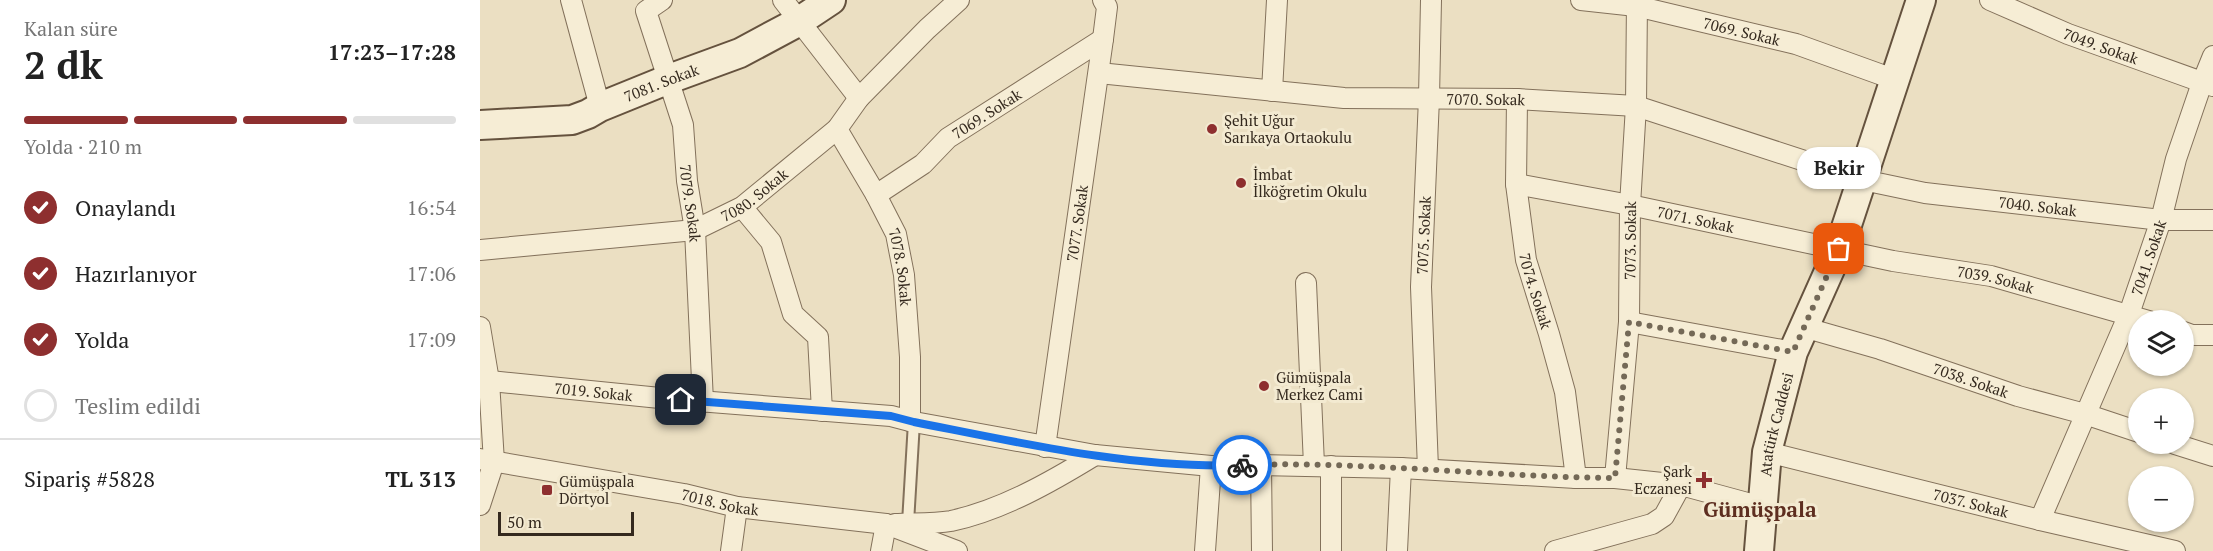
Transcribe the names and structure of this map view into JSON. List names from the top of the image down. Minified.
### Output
{"streets":{"main road":["7081. Sokak","Atatürk Caddesi"],"street":["7069. Sokak","7049. Sokak","7070. Sokak","7080. Sokak","7079. Sokak","7040. Sokak","7071. Sokak","7077. Sokak","7075. Sokak","7073. Sokak","7041. Sokak","7078. Sokak","7039. Sokak","7074. Sokak","7038. Sokak","7019. Sokak","7018. Sokak","7037. Sokak"]},"crossings":[["7069. Sokak","7077. Sokak"],["7069. Sokak","7073. Sokak"],["7069. Sokak","7078. Sokak"],["7069. Sokak","Atatürk Caddesi"],["7049. Sokak","7041. Sokak"],["7081. Sokak","7079. Sokak"],["7070. Sokak","7040. Sokak"],["7070. Sokak","7077. Sokak"],["7070. Sokak","7075. Sokak"],["7070. Sokak","7073. Sokak"],["7070. Sokak","7074. Sokak"],["7070. Sokak","Atatürk Caddesi"],["7080. Sokak","7079. Sokak"],["7080. Sokak","7078. Sokak"],["7079. Sokak","7019. Sokak"],["7040. Sokak","7041. Sokak"],["7040. Sokak","Atatürk Caddesi"],["7071. Sokak","7073. Sokak"],["7071. Sokak","7039. Sokak"],["7071. Sokak","7074. Sokak"],["7071. Sokak","Atatürk Caddesi"],["7077. Sokak","7019. Sokak"],["7075. Sokak","7019. Sokak"],["7073. Sokak","7038. Sokak"],["7073. Sokak","7019. Sokak"],["7041. Sokak","7039. Sokak"],["7041. Sokak","7038. Sokak"],["7041. Sokak","7037. Sokak"],["7078. Sokak","7019. Sokak"],["7039. Sokak","Atatürk Caddesi"],["7074. Sokak","7019. Sokak"],["7038. Sokak","Atatürk Caddesi"],["7019. Sokak","Atatürk Caddesi"],["Atatürk Caddesi","7037. Sokak"]],"districts":["Gümüşpala"],"places":{"other":["Şehit Uğur Sarıkaya Ortaokulu","İmbat İlköğretim Okulu","Bekir","Gümüşpala Merkez Cami"],"health":["Şark Eczanesi"],"transit":["Gümüşpala Dörtyol"]},"scale_bar":"50 m","page":{"heading":["2 dk","Kalan süre","17:23–17:28"],"panel":["Sipariş #5828","TL 313"],"bar":"Yolda · 210 m","bubble":"Bekir","list":[["Onaylandı","16:54"],["Hazırlanıyor","17:06"],["Yolda","17:09"],"Teslim edildi"],"map_buttons":["+","−"],"scale":"50 m"}}
